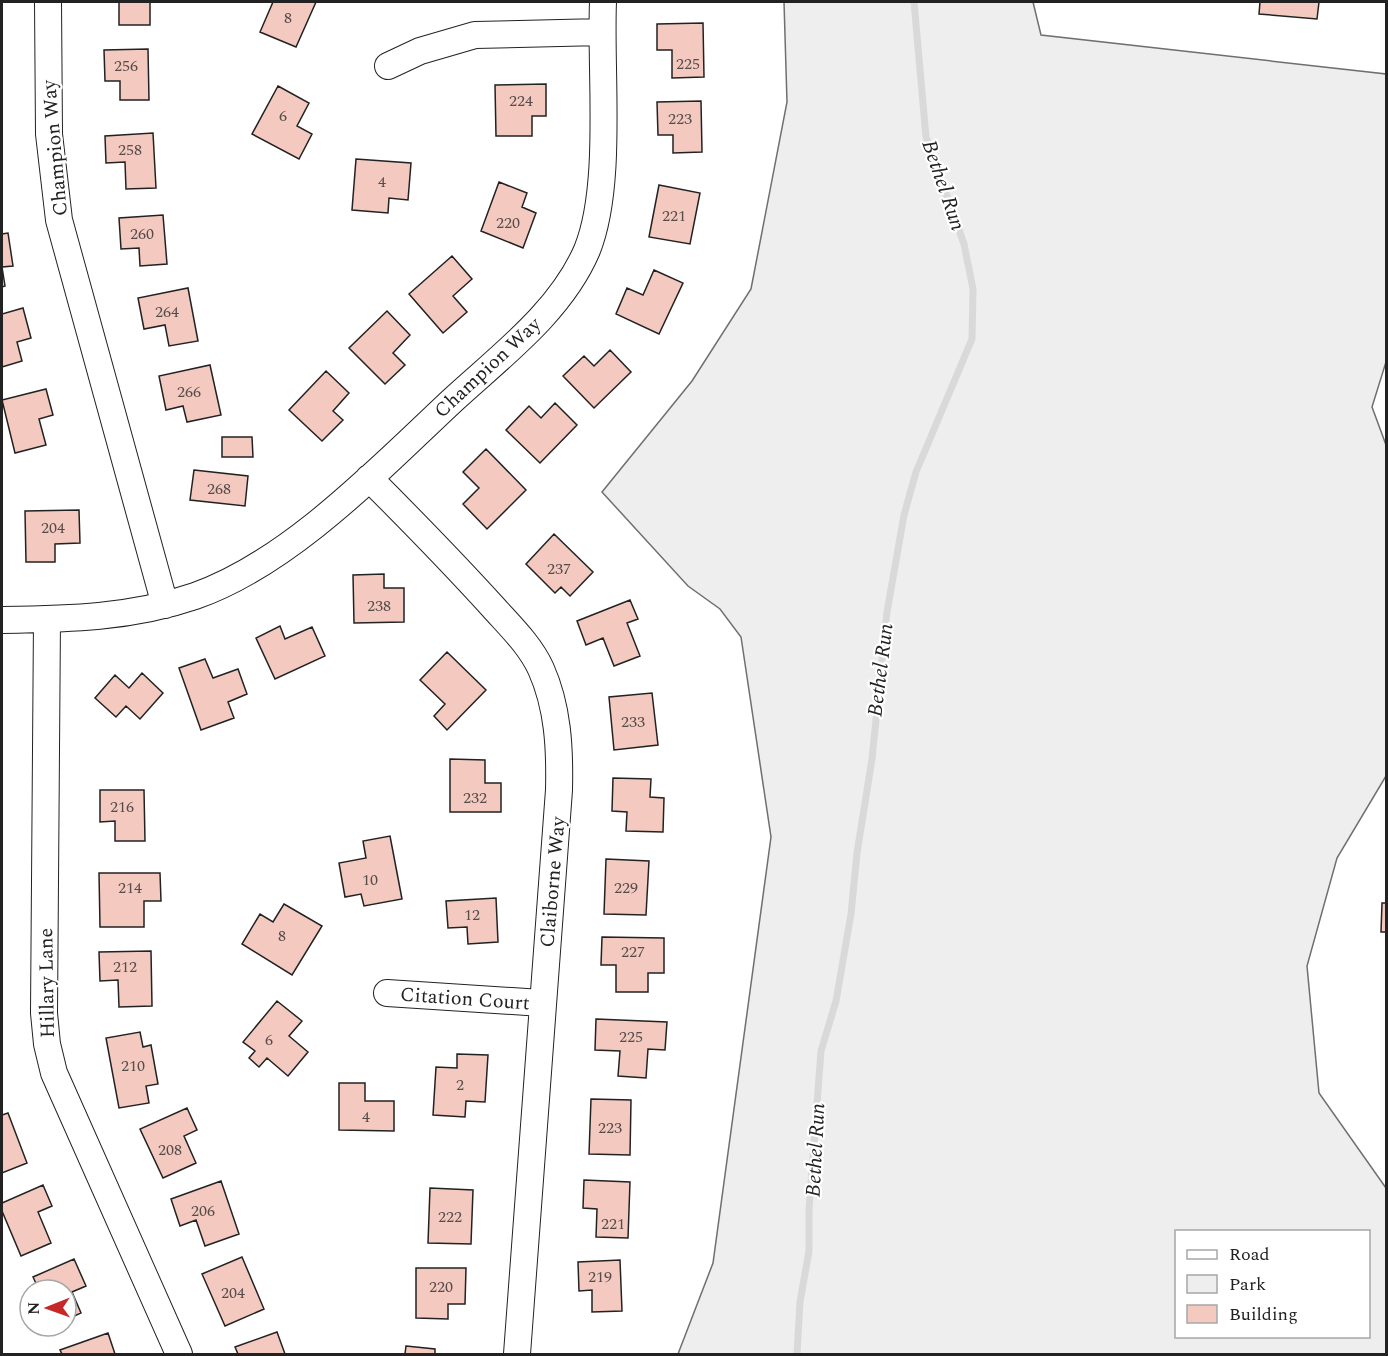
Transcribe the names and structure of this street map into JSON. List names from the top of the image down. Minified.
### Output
{"streets":{"street":["Champion Way","Claiborne Way","Hillary Lane","Citation Court"]},"crossings":[["Champion Way","Claiborne Way"],["Champion Way","Hillary Lane"],["Claiborne Way","Citation Court"]],"water":["Bethel Run"],"house_numbers":["8","225","256","224","6","223","258","4","221","220","260","264","266","268","204","237","238","233","232","216","10","214","229","12","8","227","212","225","6","210","2","4","223","208","206","222","221","219","220","204"],"legend":["Road","Park","Building"],"north":"left"}
